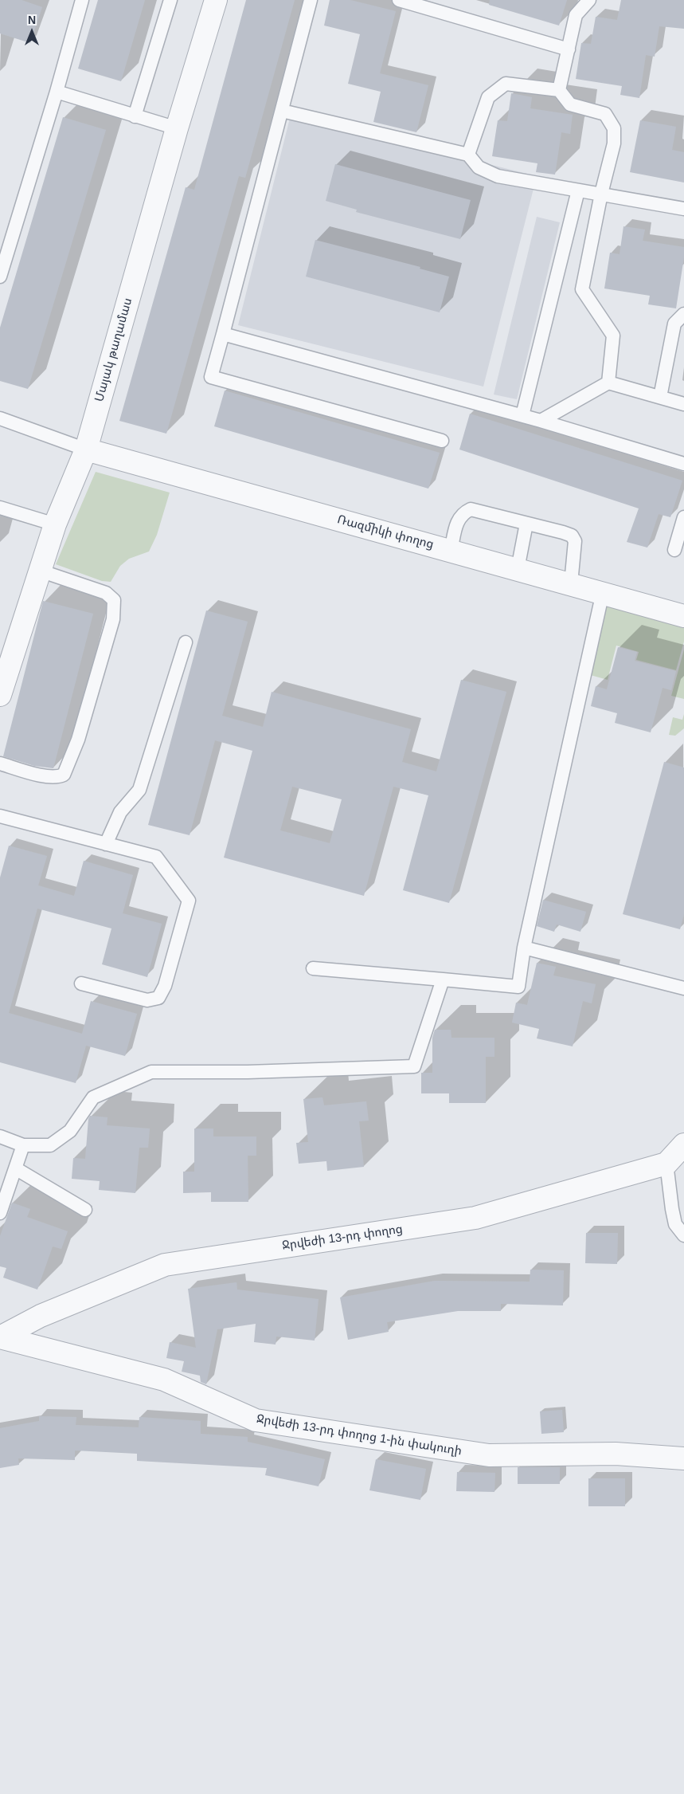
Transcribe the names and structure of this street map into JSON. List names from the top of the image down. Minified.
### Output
{"streets":{"street":["Մայակ թաղամաս","Ռազմիկի փողոց","Ջրվեժի 13-րդ փողոց","Ջրվեժի 13-րդ փողոց 1-ին փակուղի"]},"crossings":[["Մայակ թաղամաս","Ռազմիկի փողոց"],["Ջրվեժի 13-րդ փողոց","Ջրվեժի 13-րդ փողոց 1-ին փակուղի"]],"north":"top"}
